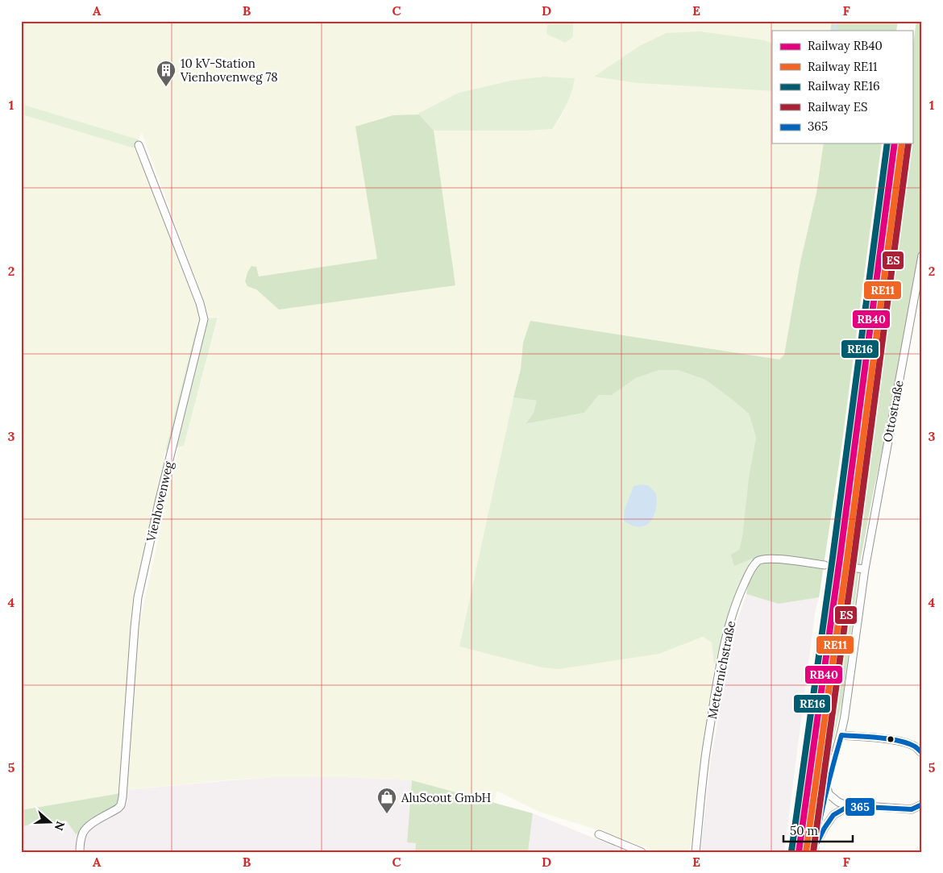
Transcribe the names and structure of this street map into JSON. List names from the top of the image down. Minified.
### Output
{"streets":{"street":["Ottostraße","Vienhovenweg","Metternichstraße"]},"places":{"building":["10 kV-Station Vienhovenweg 78"],"shop":["AluScout GmbH"]},"lines":["rail line RB40","rail line RE11","rail line RE16","rail line ES","transit line 365"],"legend":["Railway RB40","Railway RE11","Railway RE16","Railway ES","365"],"scale_bar":"50 m","north":"right","grid":{"columns":["A","B","C","D","E","F"],"rows":["1","2","3","4","5"]}}
